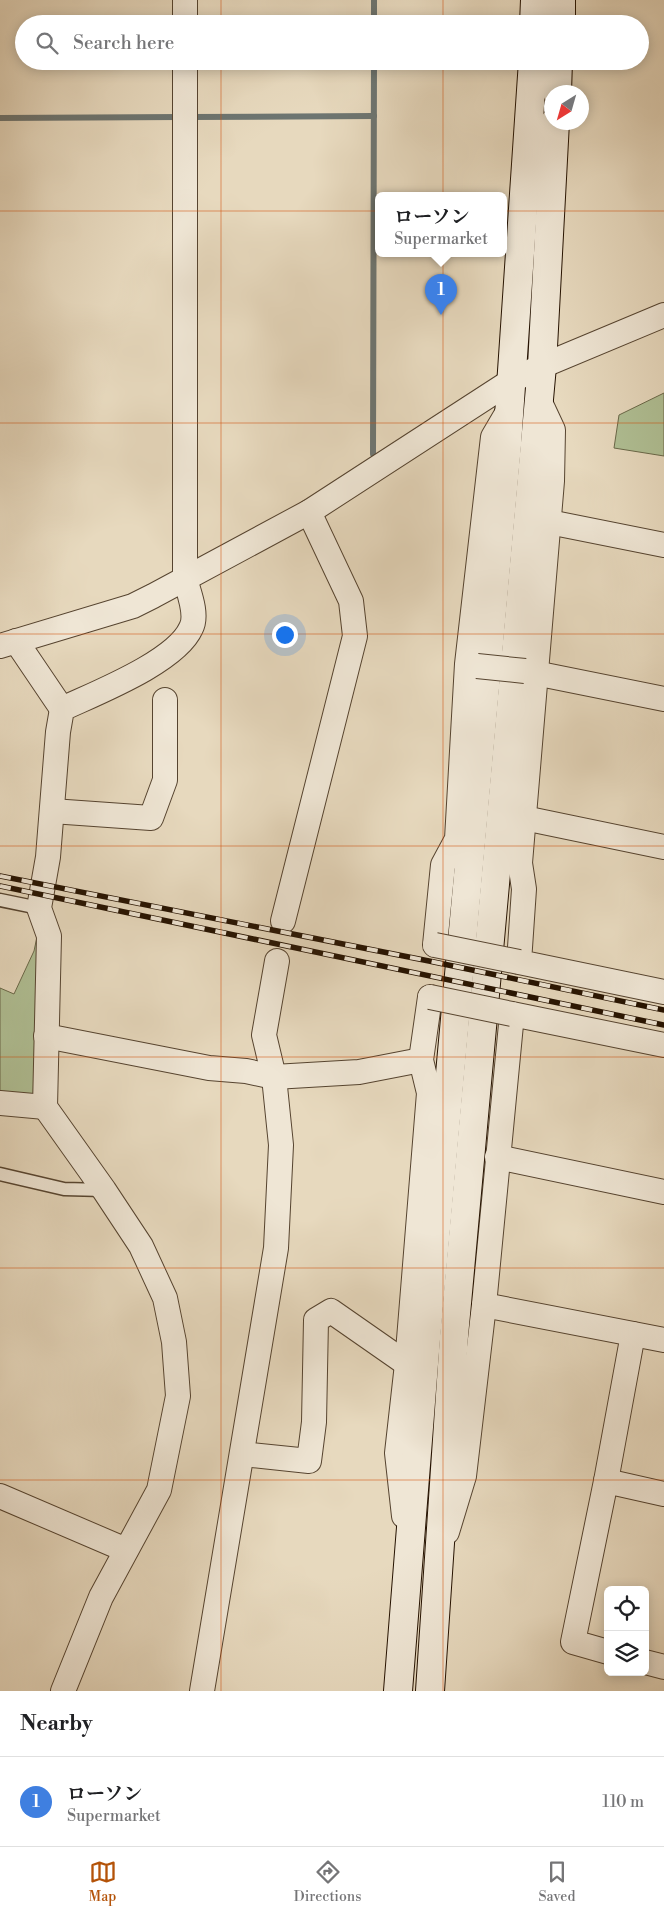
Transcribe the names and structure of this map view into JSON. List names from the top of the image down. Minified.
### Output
{"north":"bottom left","page":{"search":"Search here","popup":["ローソン","Supermarket"],"pins":"1","heading":"Nearby","list":[{"mark":"1","name":"ローソン","note":"Supermarket","value":"110 m"}],"nav":["Map","Directions","Saved"]}}
